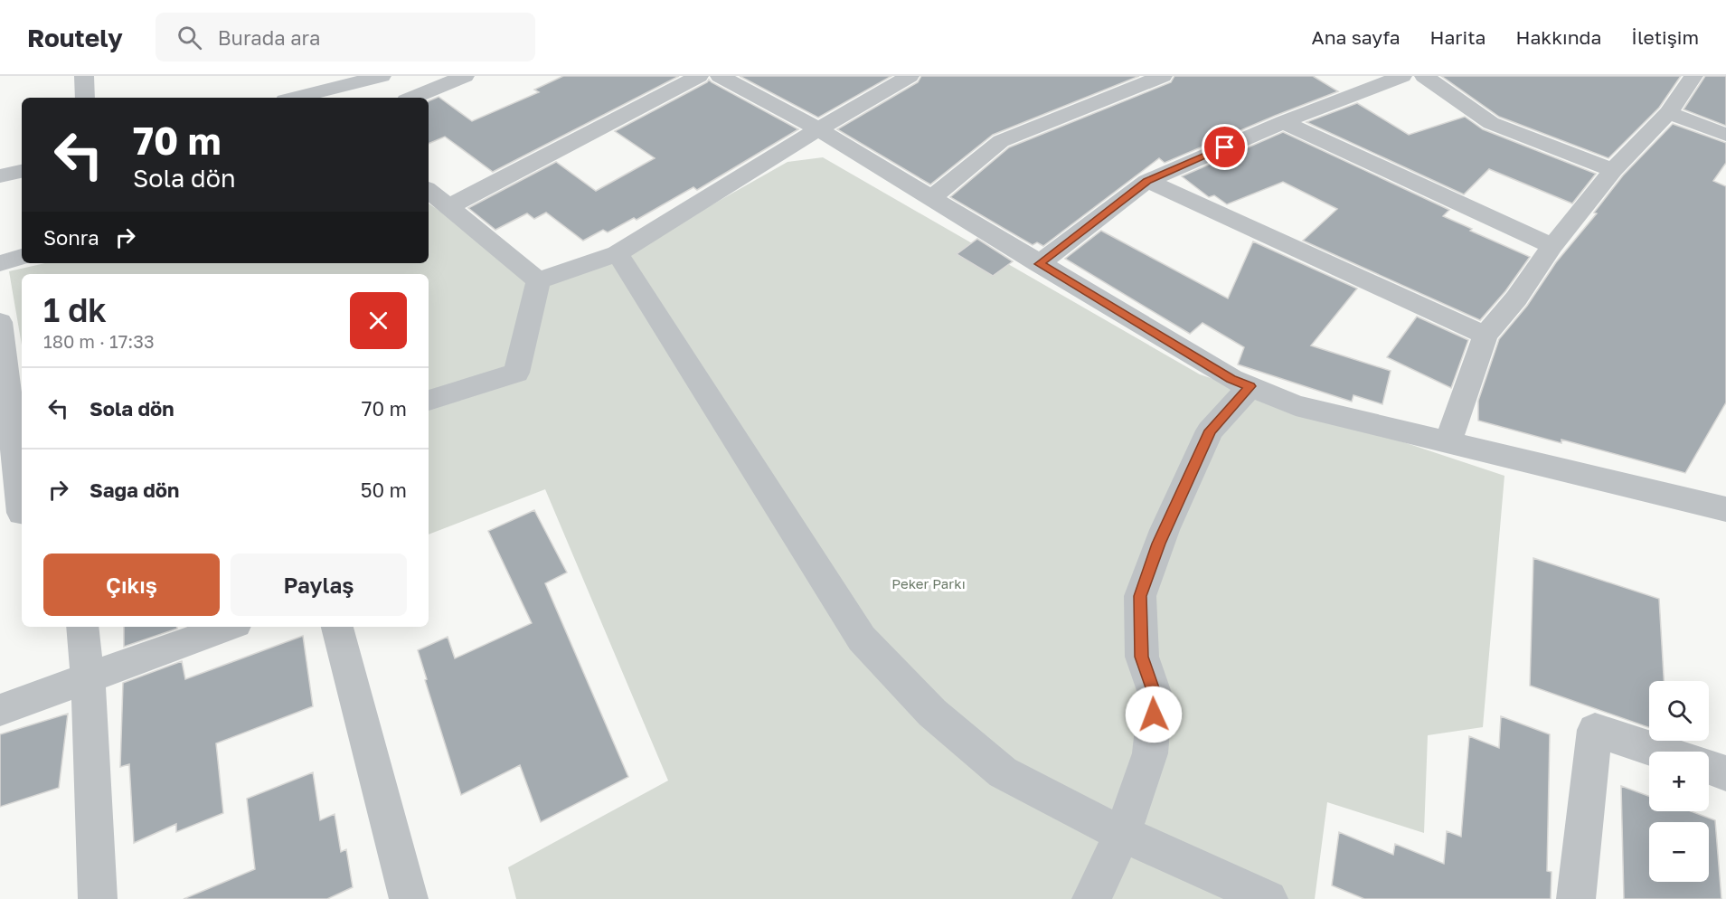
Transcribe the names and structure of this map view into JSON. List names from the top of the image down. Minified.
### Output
{"parks":["Peker Parkı"],"page":{"header":"Routely","search":"Burada ara","nav":["Ana sayfa","Harita","Hakkında","İletişim"],"turn":["70 m","Sola dön"],"then":"Sonra","heading":["1 dk","180 m · 17:33"],"list":[{"name":"Sola dön","value":"70 m"},{"name":"Sağa dön","value":"50 m"}],"buttons":["Çıkış","Paylaş"],"map_buttons":["+","−"]}}
